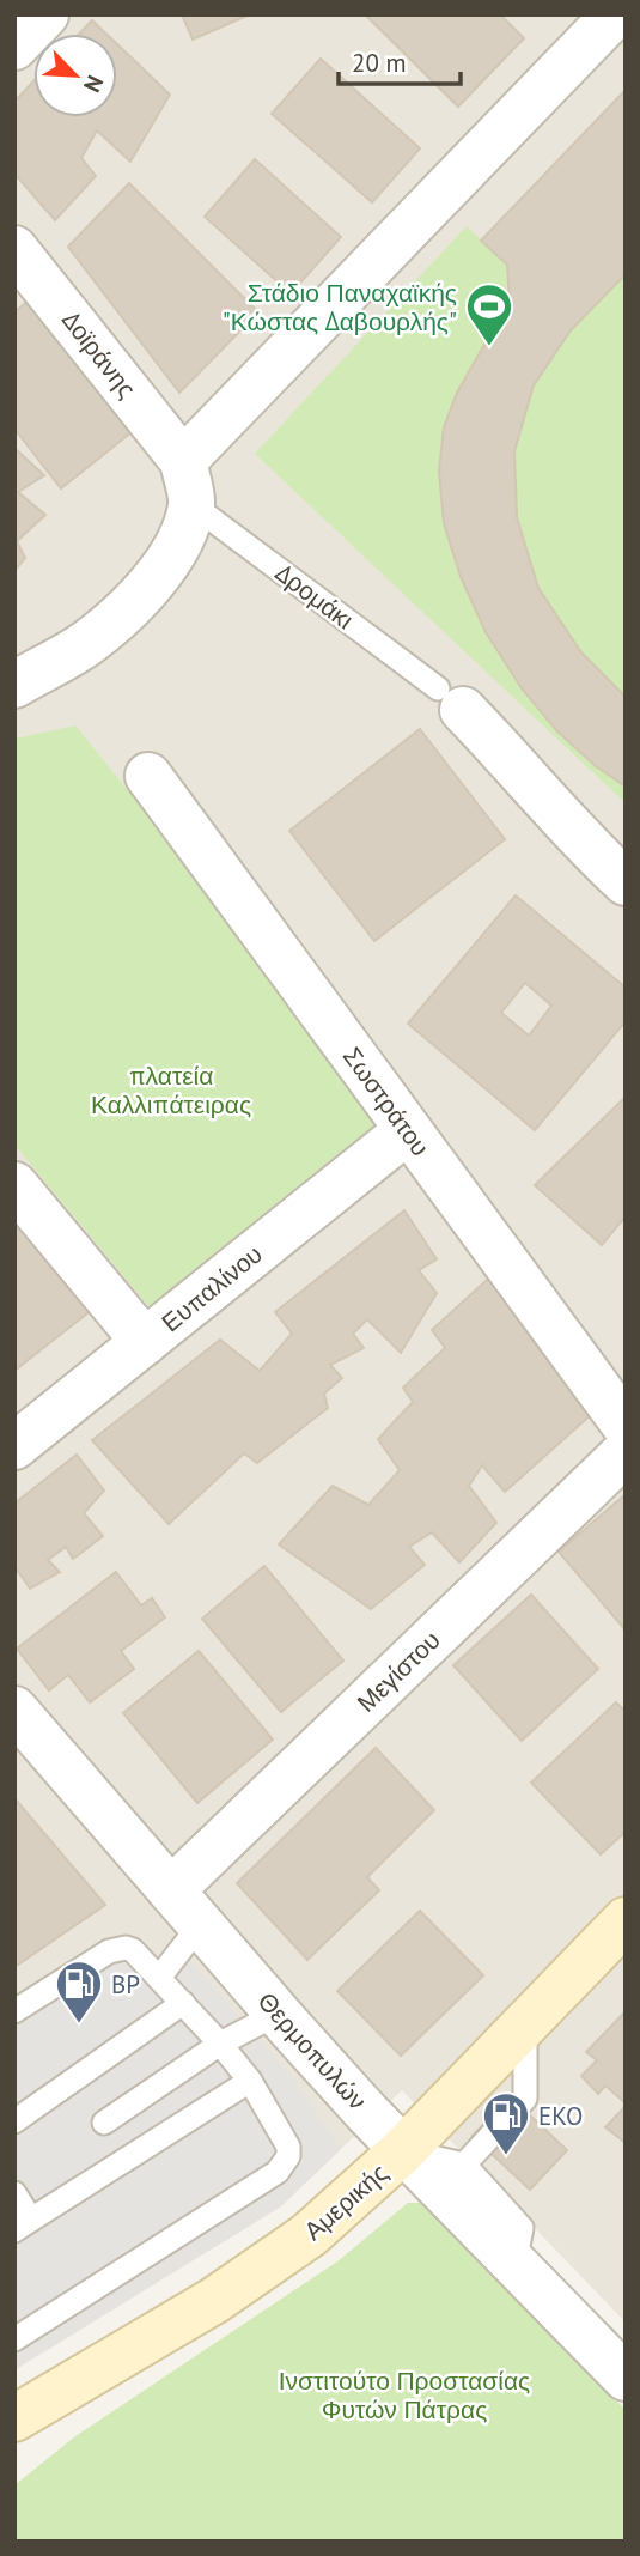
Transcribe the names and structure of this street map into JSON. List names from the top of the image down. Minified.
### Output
{"streets":{"street":["Δοϊράνης","Σωστράτου","Ευπαλίνου","Μεγίστου","Θερμοπυλών","Αμερικής"],"lane":["Δρομάκι"]},"crossings":[["Δοϊράνης","Δρομάκι"],["Σωστράτου","Ευπαλίνου"],["Μεγίστου","Θερμοπυλών"],["Θερμοπυλών","Αμερικής"]],"parks":["πλατεία Καλλιπάτειρας","Ινστιτούτο Προστασίας Φυτών Πάτρας"],"places":{"sports":["Στάδιο Παναχαϊκής \"Κώστας Δαβουρλής\""],"fuel station":["BP","EKO"]},"scale_bar":"20 m","north":"bottom right"}
